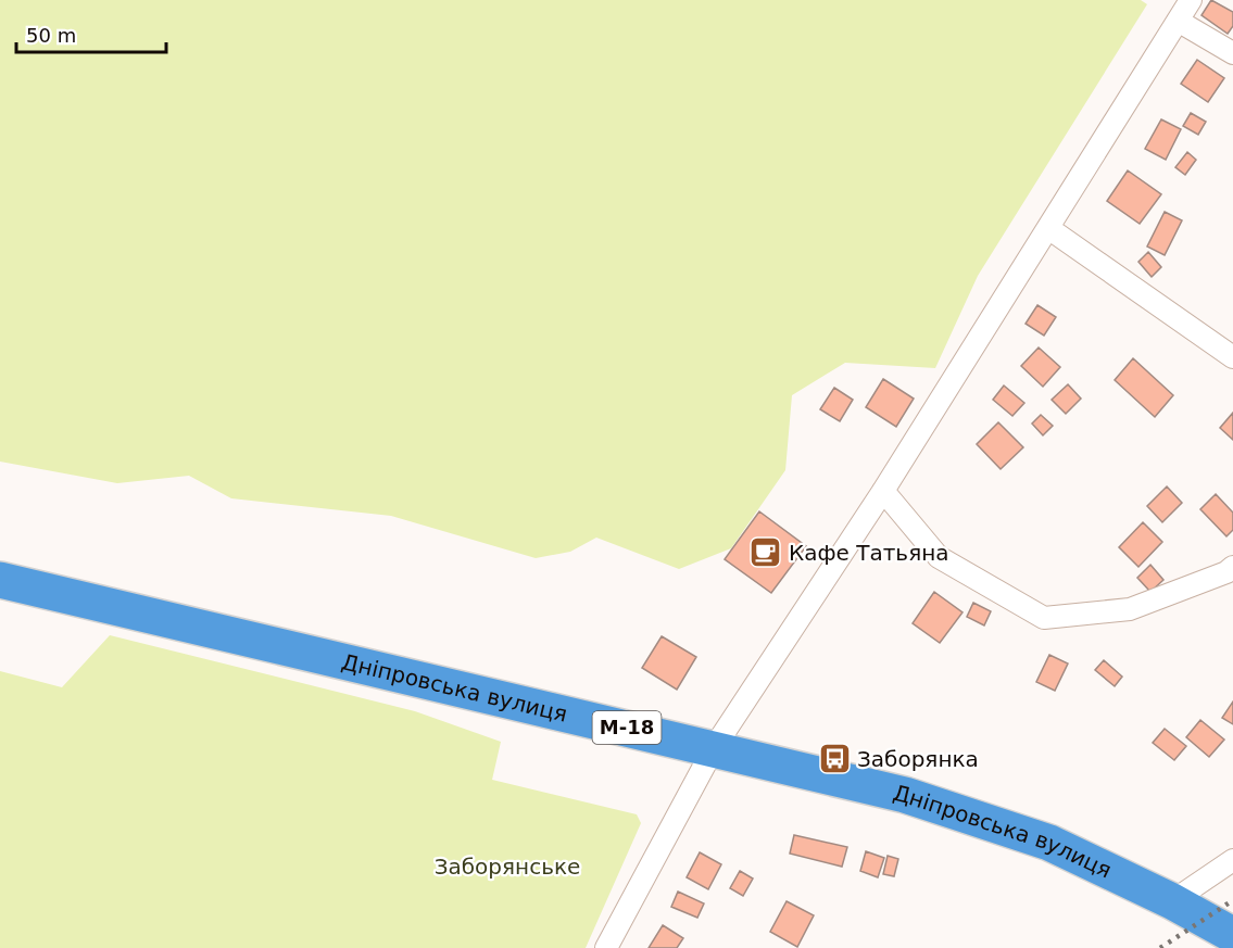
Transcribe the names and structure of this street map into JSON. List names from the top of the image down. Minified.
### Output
{"streets":{"highway":["Дніпровська вулиця","М-18"]},"parks":["Заборянське"],"places":{"cafe":["Кафе Татьяна"],"bus stop":["Заборянка"]},"scale_bar":"50 m"}
